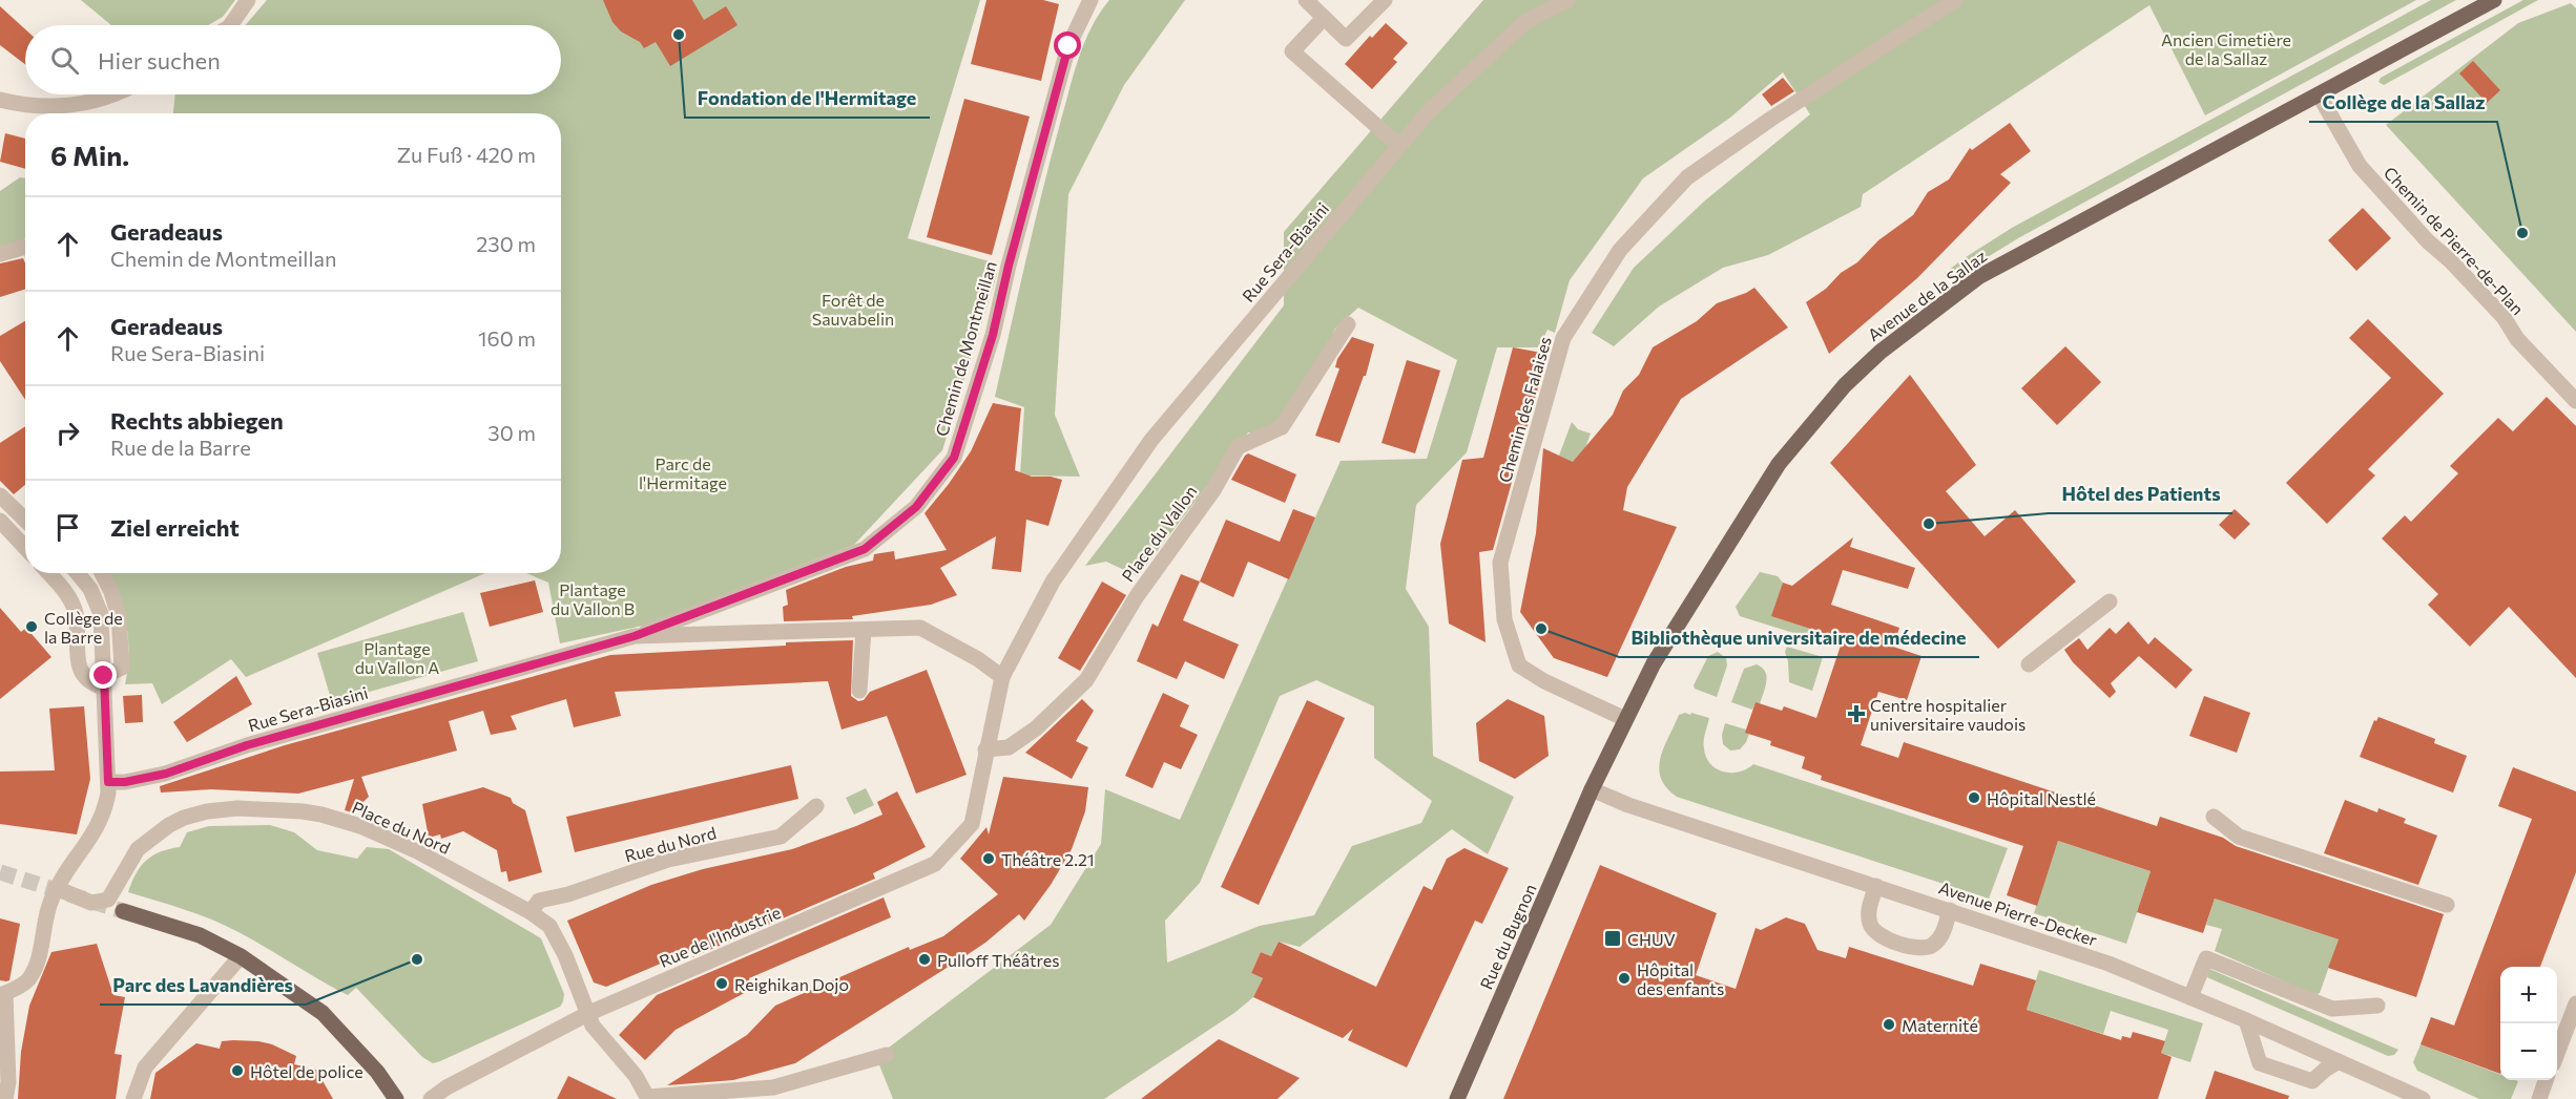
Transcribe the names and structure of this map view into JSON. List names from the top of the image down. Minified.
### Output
{"streets":{"main road":["Avenue de la Sallaz","Rue du Bugnon"],"street":["Chemin de Pierre-de-Plan","Rue Sera-Biasini","Chemin de Montmeillan","Chemin des Falaises","Place du Vallon","Place du Nord","Rue du Nord","Avenue Pierre-Decker","Rue de l'Industrie"]},"crossings":[["Chemin de Pierre-de-Plan","Avenue de la Sallaz"],["Rue Sera-Biasini","Chemin de Montmeillan"],["Avenue de la Sallaz","Chemin des Falaises"],["Avenue de la Sallaz","Avenue Pierre-Decker"],["Avenue de la Sallaz","Rue du Bugnon"],["Place du Vallon","Rue de l'Industrie"],["Place du Nord","Rue du Nord"],["Place du Nord","Rue de l'Industrie"],["Avenue Pierre-Decker","Rue du Bugnon"]],"parks":["Ancien Cimetière de la Sallaz","Forêt de Sauvabelin","Parc de l'Hermitage","Plantage du Vallon B","Plantage du Vallon A"],"places":{"other":["Fondation de l'Hermitage","Collège de la Sallaz","Hôtel des Patients","Collège de la Barre","Bibliothèque universitaire de médecine","Hôpital Nestlé","Théâtre 2.21","Parc des Lavandières","Pulloff Théâtres","Hôpital des enfants","Reighikan Dojo","Maternité","Hôtel de police"],"health":["Centre hospitalier universitaire vaudois"],"transit":["CHUV"]},"page":{"search":"Hier suchen","heading":["6 Min.","Zu Fuß · 420 m"],"list":[["Geradeaus","Chemin de Montmeillan","230 m"],["Geradeaus","Rue Sera-Biasini","160 m"],["Rechts abbiegen","Rue de la Barre","30 m"],"Ziel erreicht"],"map_buttons":["+","−"]}}
